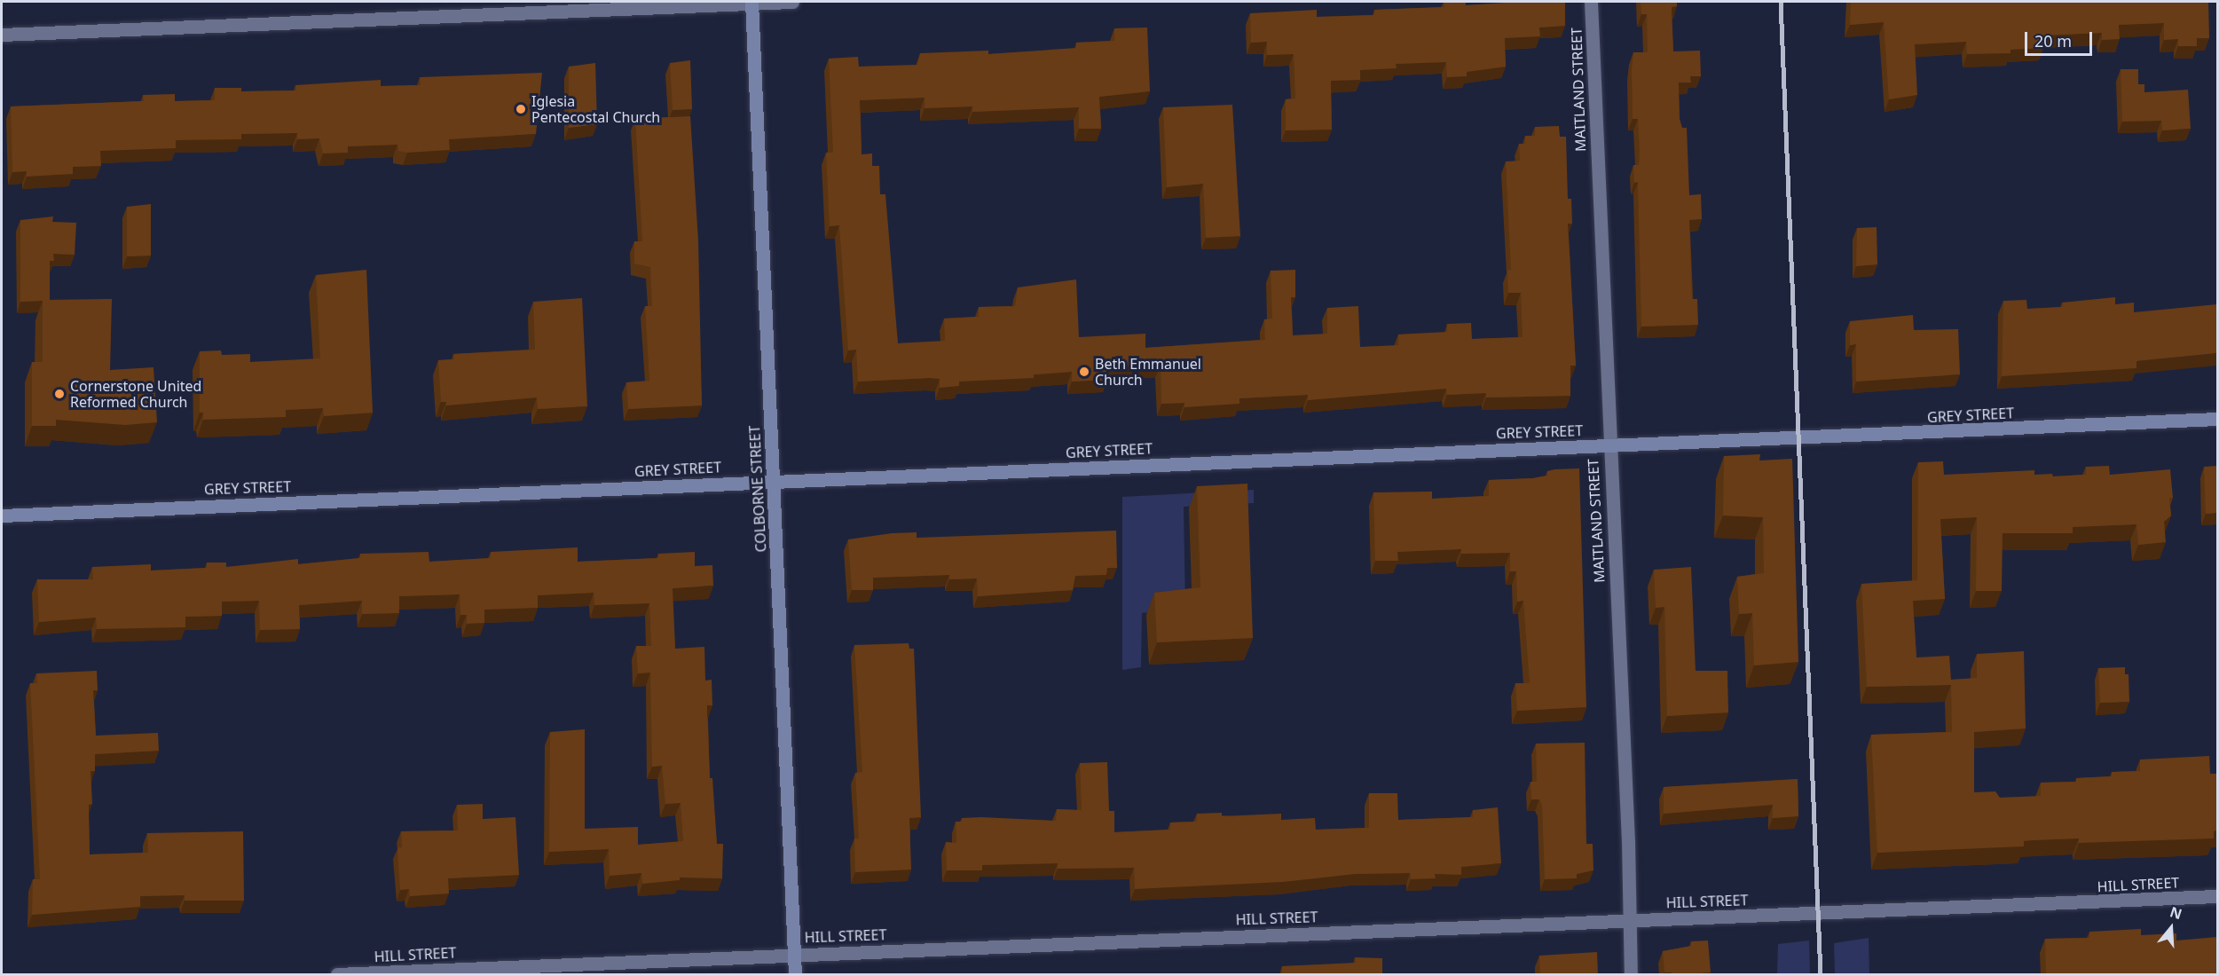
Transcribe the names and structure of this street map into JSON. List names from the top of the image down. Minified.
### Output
{"streets":{"street":["MAITLAND STREET","GREY STREET","COLBORNE STREET","HILL STREET"]},"crossings":[["MAITLAND STREET","GREY STREET"],["MAITLAND STREET","HILL STREET"],["GREY STREET","COLBORNE STREET"],["COLBORNE STREET","HILL STREET"]],"places":["Iglesia Pentecostal Church","Beth Emmanuel Church","Cornerstone United Reformed Church"],"scale_bar":"20 m","north":"top"}
